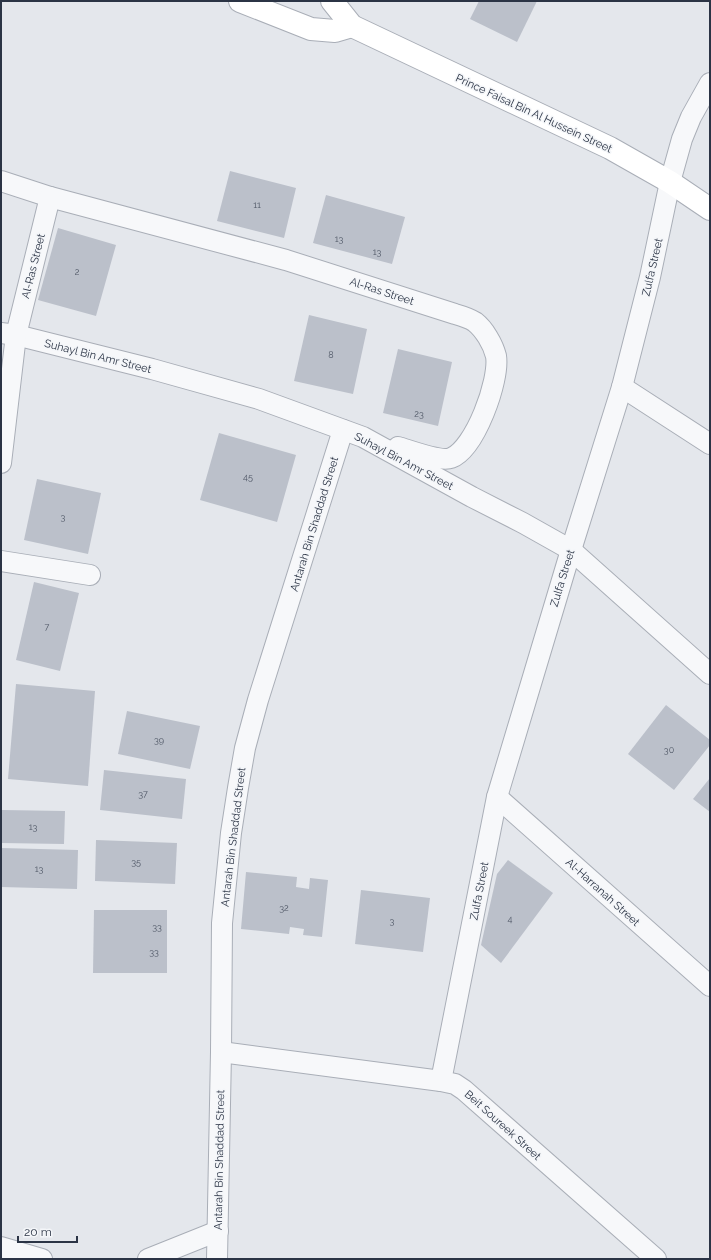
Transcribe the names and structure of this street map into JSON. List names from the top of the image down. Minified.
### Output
{"streets":{"street":["Prince Faisal Bin Al Hussein Street","Al-Ras Street","Zulfa Street","Suhayl Bin Amr Street","Antarah Bin Shaddad Street","Al-Harranah Street","Beit Soureek Street"]},"crossings":[["Prince Faisal Bin Al Hussein Street","Zulfa Street"],["Al-Ras Street","Suhayl Bin Amr Street"],["Zulfa Street","Suhayl Bin Amr Street"],["Zulfa Street","Al-Harranah Street"],["Zulfa Street","Beit Soureek Street"],["Suhayl Bin Amr Street","Antarah Bin Shaddad Street"],["Antarah Bin Shaddad Street","Beit Soureek Street"]],"house_numbers":["11","13","13","2","8","23","45","3","7","39","30","37","13","35","13","32","4","3","33","33"],"scale_bar":"20 m"}
